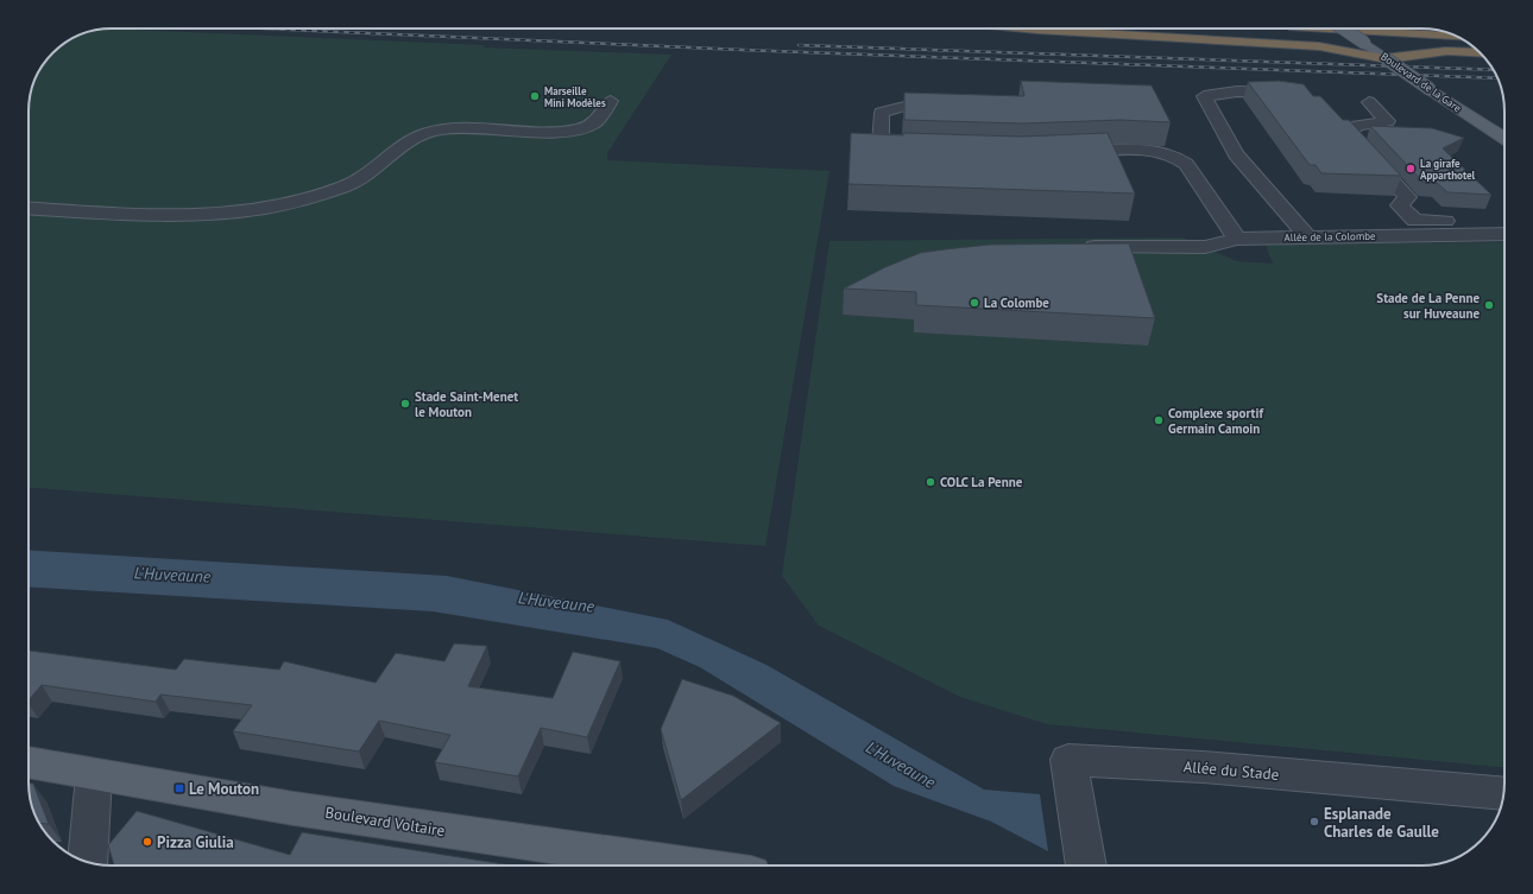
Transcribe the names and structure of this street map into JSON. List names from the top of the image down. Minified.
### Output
{"streets":{"main road":["Boulevard de la Gare","Boulevard Voltaire"],"street":["Allée de la Colombe","Allée du Stade"]},"water":["L'Huveaune"],"places":{"other":["Marseille Mini Modèles","La girafe Apparthotel","La Colombe","Stade de La Penne sur Huveaune","Stade Saint-Menet le Mouton","Complexe sportif Germain Camoin","COLC La Penne","Esplanade Charles de Gaulle","Pizza Giulia"],"transit":["Le Mouton"]}}
